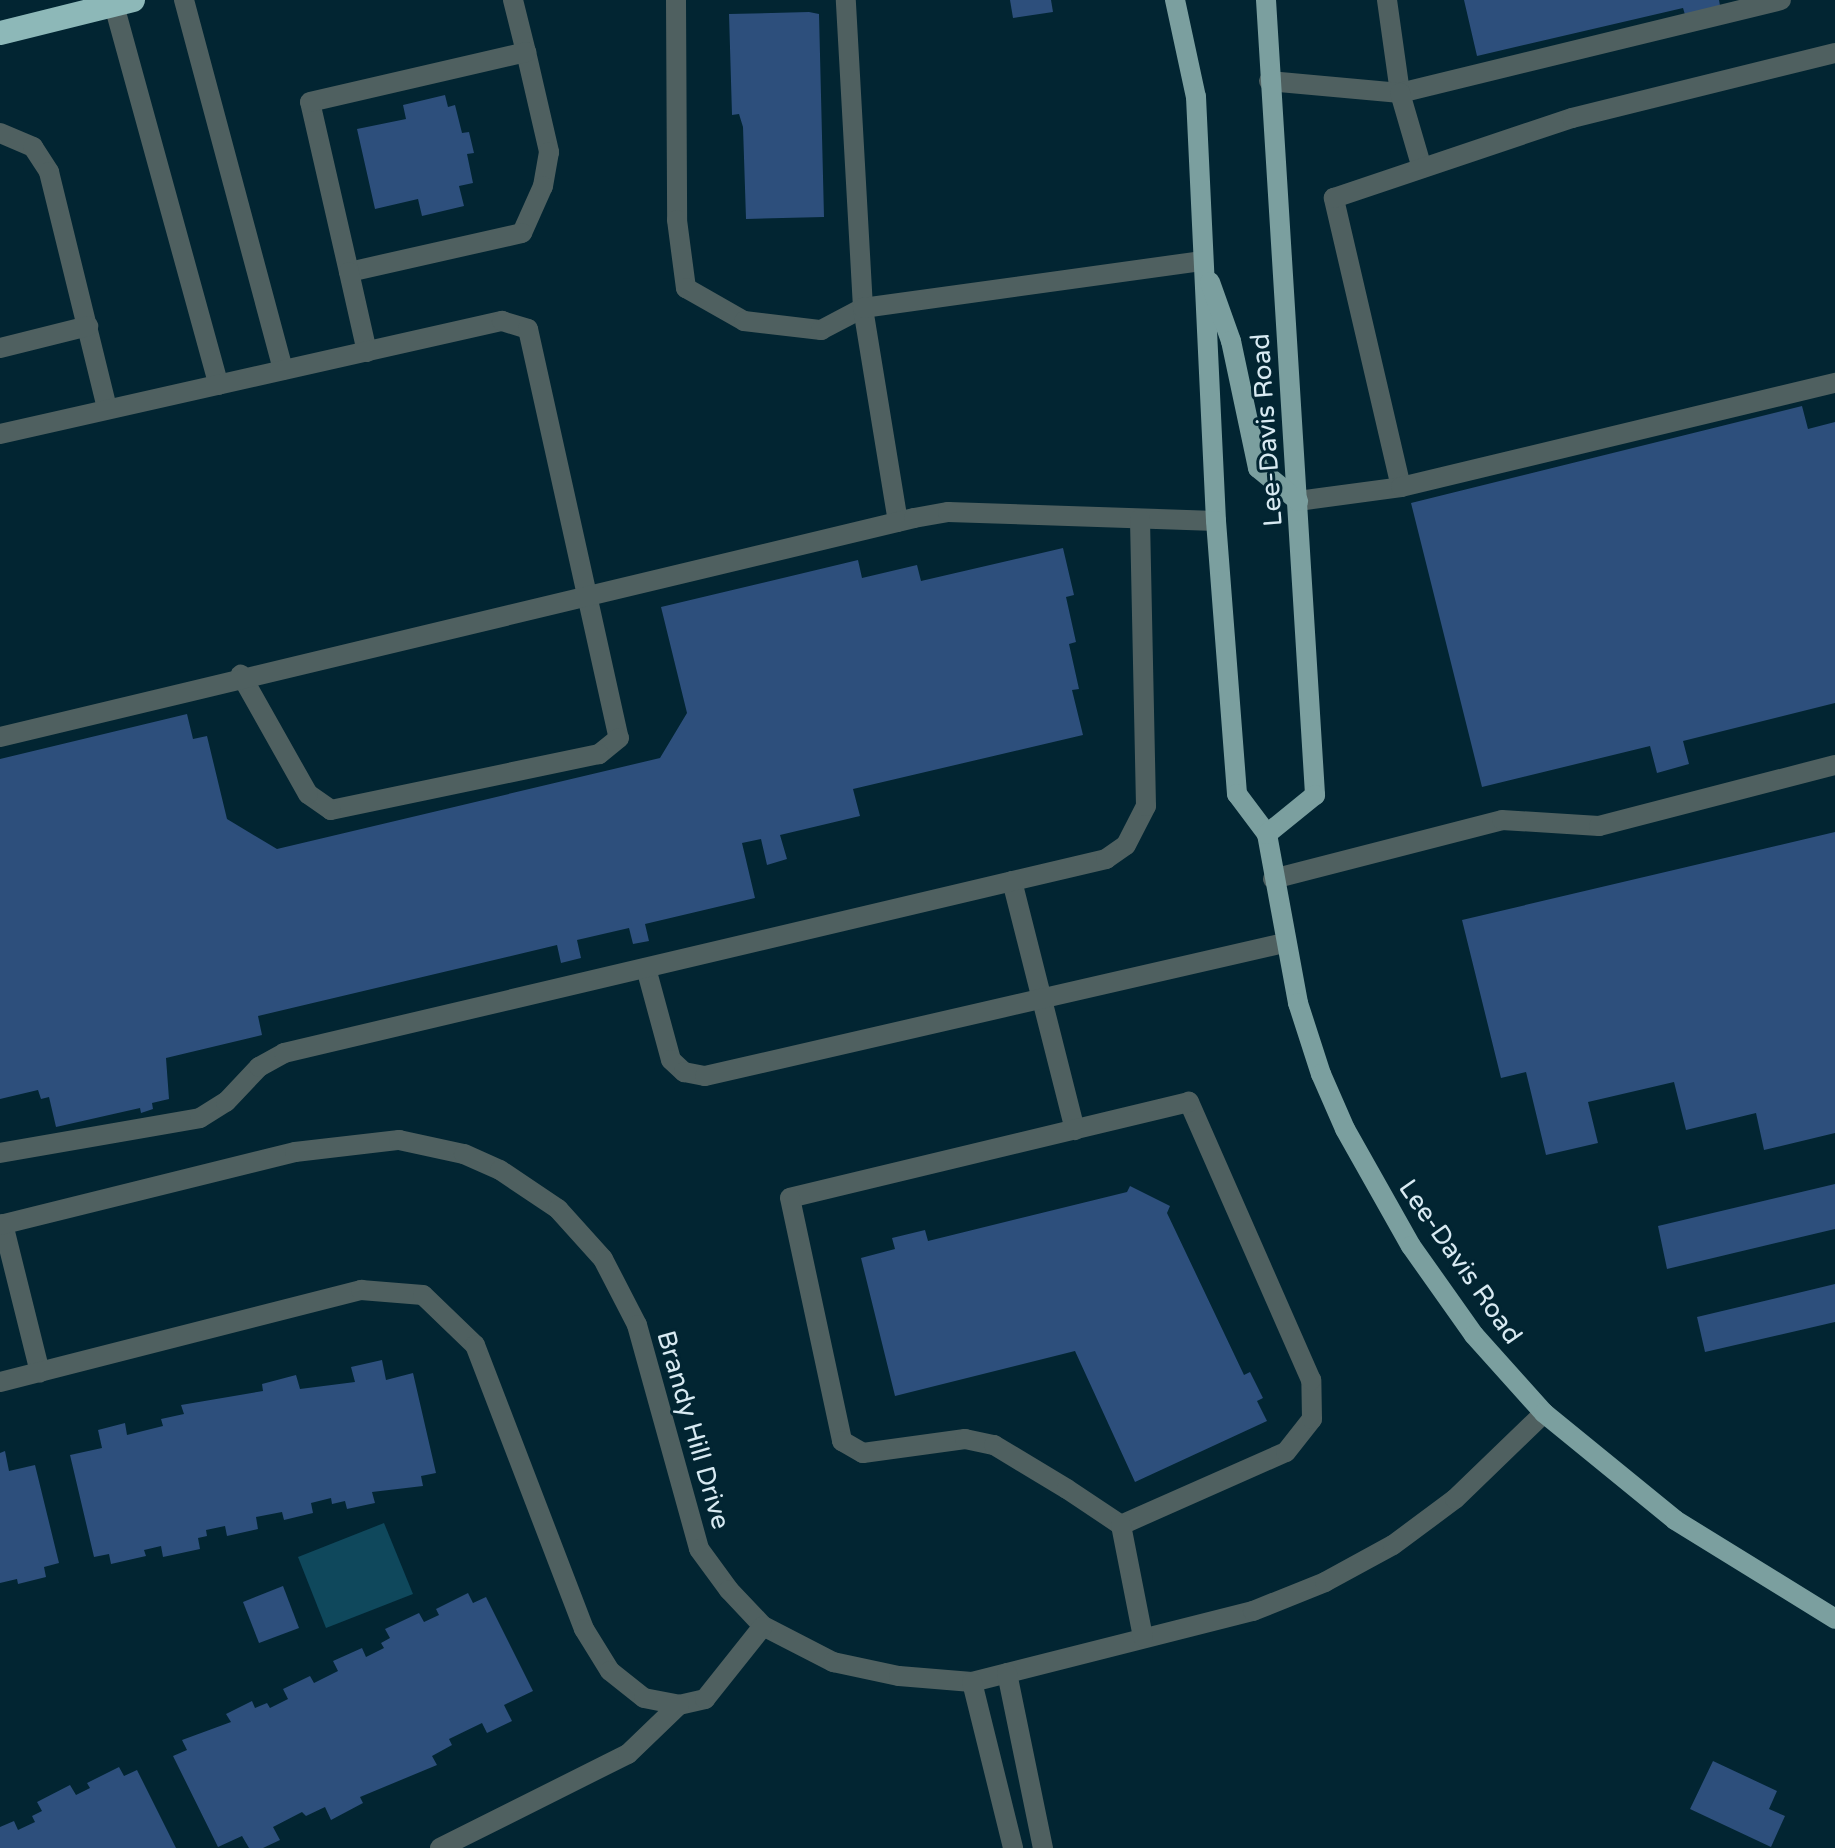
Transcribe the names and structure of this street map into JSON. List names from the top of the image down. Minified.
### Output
{"streets":{"main road":["Lee-Davis Road"],"street":["Brandy Hill Drive"]},"crossings":[["Lee-Davis Road","Brandy Hill Drive"]]}
